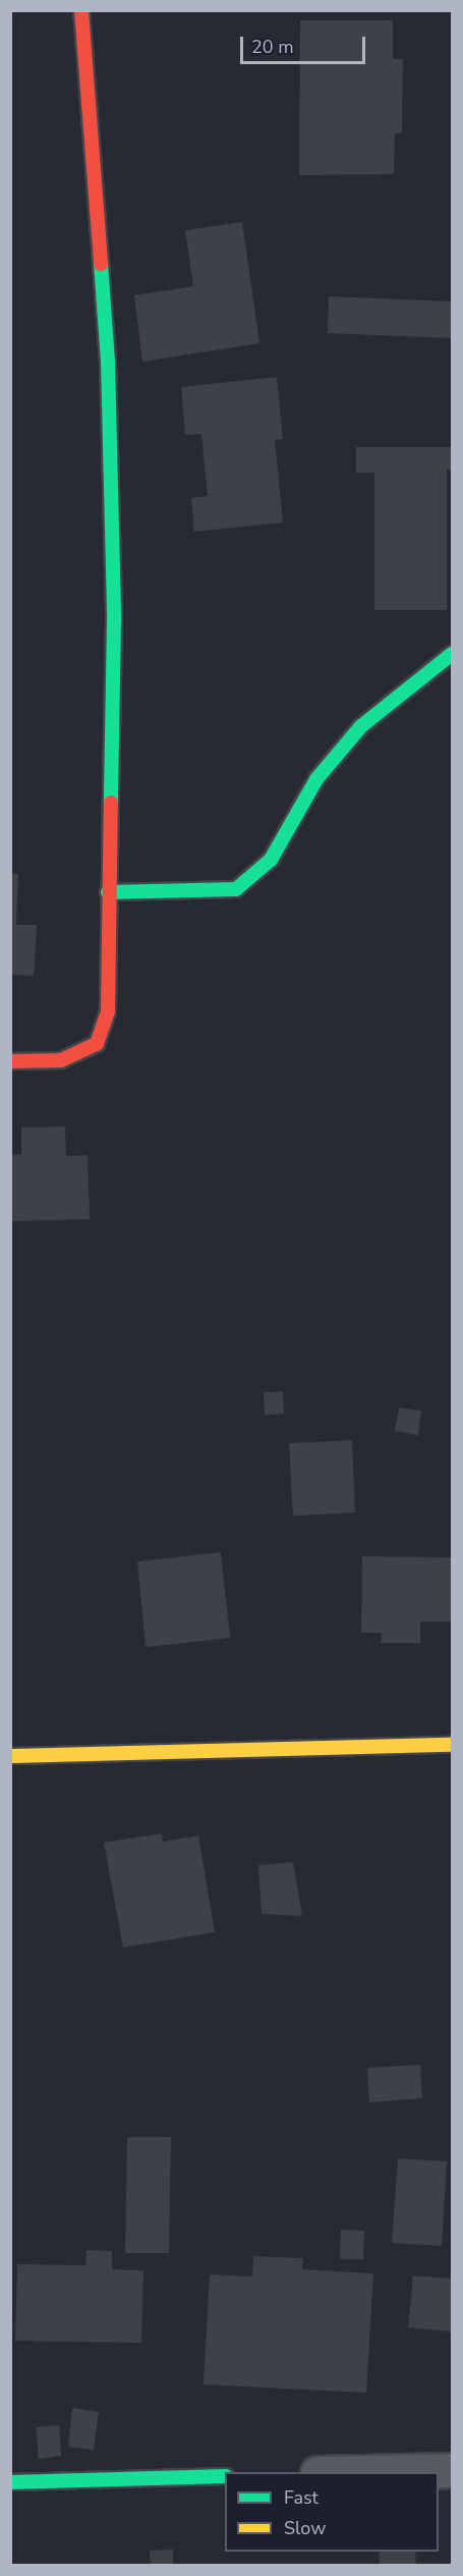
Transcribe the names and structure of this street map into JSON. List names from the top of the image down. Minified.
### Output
{"legend":["Fast","Slow"],"scale_bar":"20 m"}
